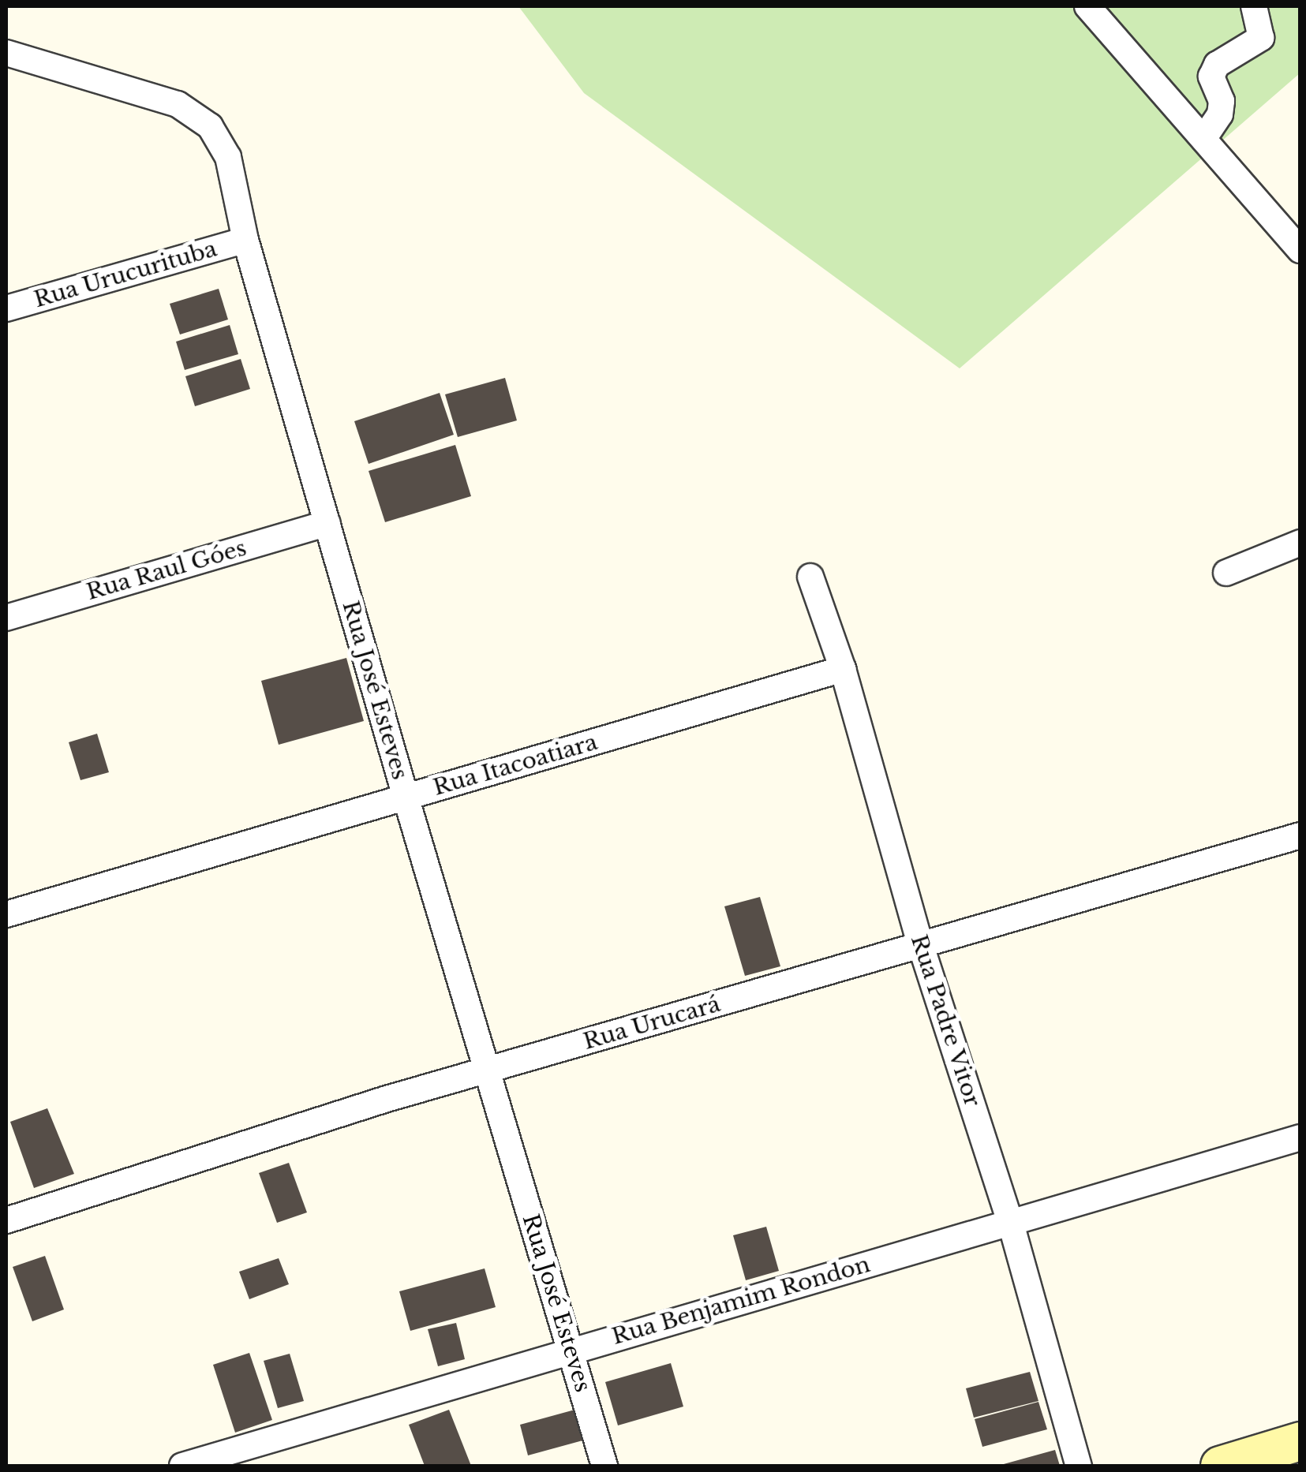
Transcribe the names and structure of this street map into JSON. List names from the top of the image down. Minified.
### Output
{"streets":{"street":["Rua Urucurituba","Rua Raul Góes","Rua José Esteves","Rua Itacoatiara","Rua Padre Vitor","Rua Urucará","Rua Benjamim Rondon"]},"crossings":[["Rua Urucurituba","Rua José Esteves"],["Rua Raul Góes","Rua José Esteves"],["Rua José Esteves","Rua Itacoatiara"],["Rua José Esteves","Rua Urucará"],["Rua José Esteves","Rua Benjamim Rondon"],["Rua Itacoatiara","Rua Padre Vitor"],["Rua Padre Vitor","Rua Urucará"],["Rua Padre Vitor","Rua Benjamim Rondon"]]}
